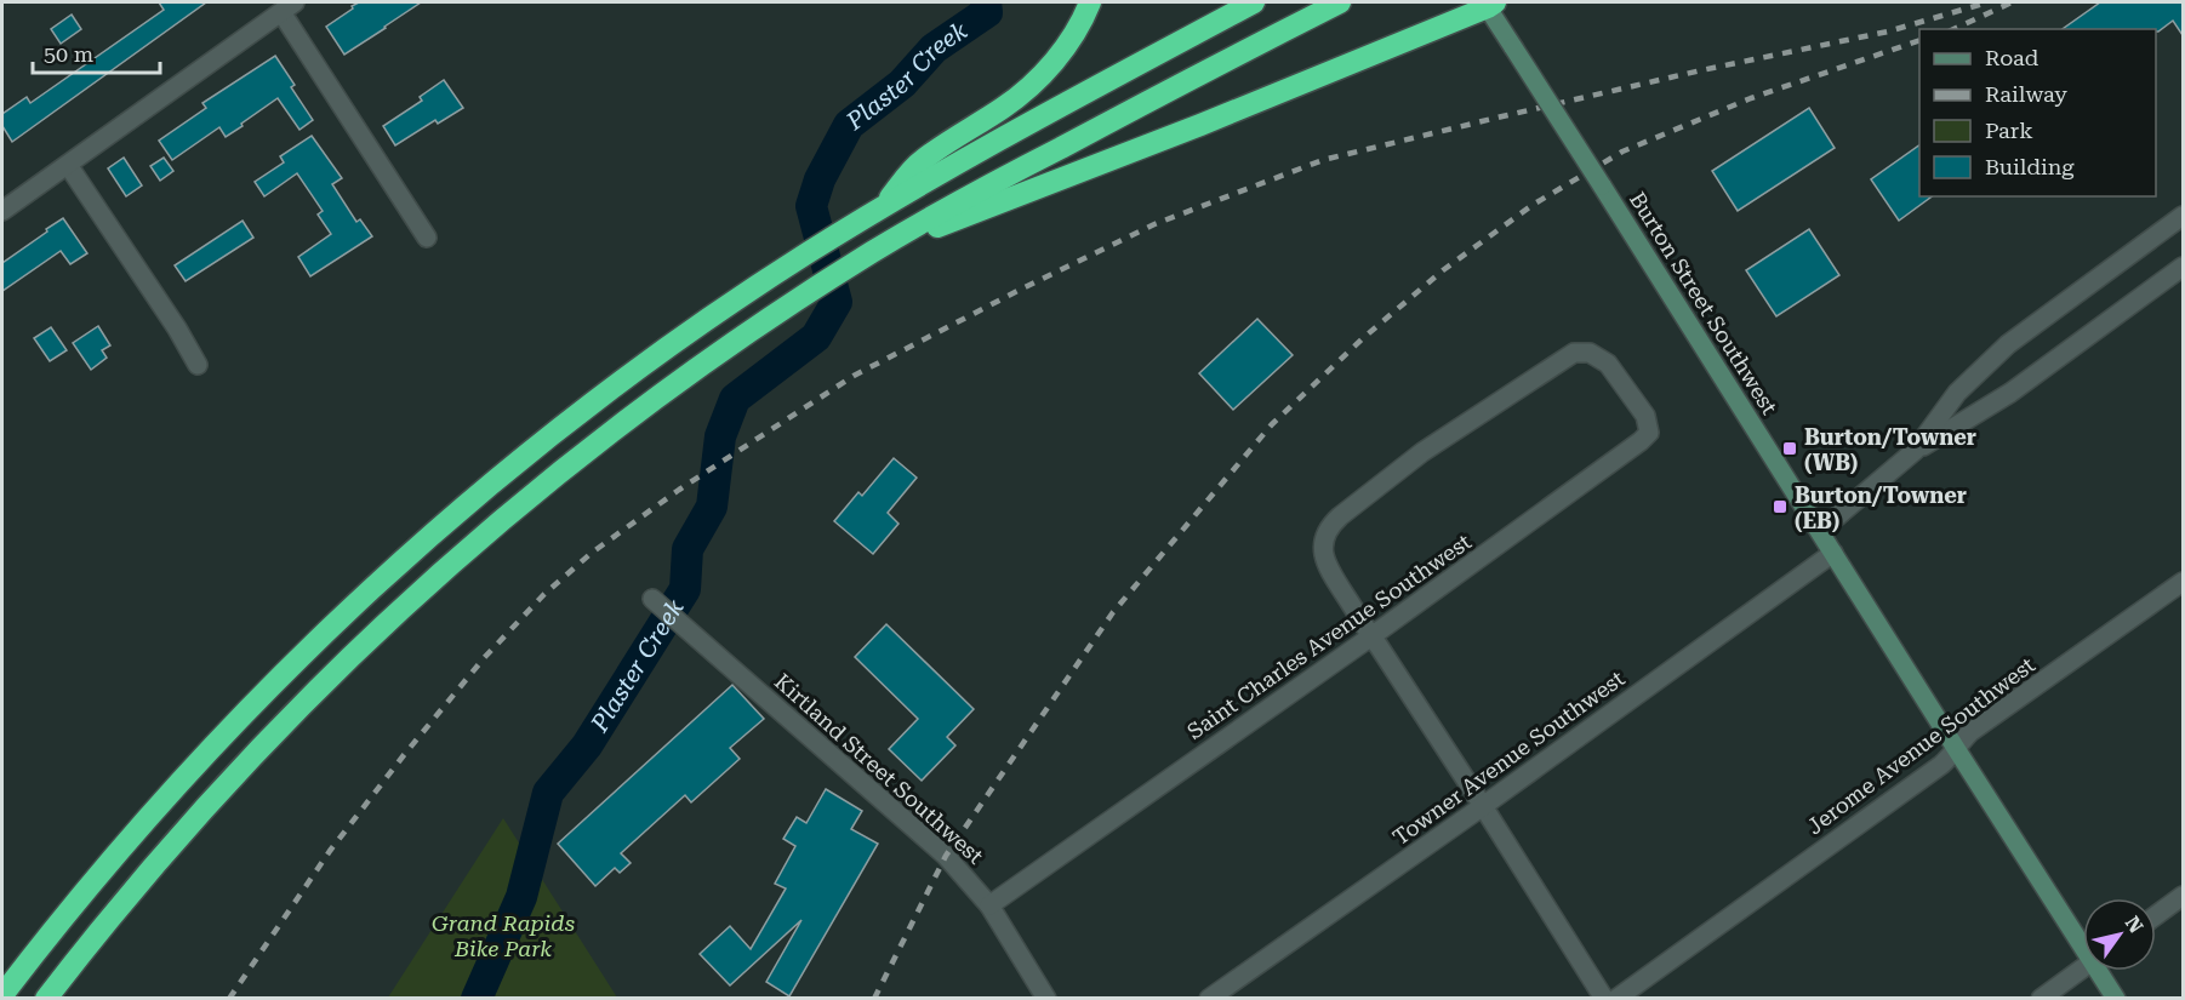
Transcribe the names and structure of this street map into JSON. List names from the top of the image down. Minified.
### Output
{"streets":{"main road":["Burton Street Southwest"],"street":["Saint Charles Avenue Southwest","Jerome Avenue Southwest","Towner Avenue Southwest","Kirtland Street Southwest"]},"crossings":[["Burton Street Southwest","Jerome Avenue Southwest"],["Burton Street Southwest","Towner Avenue Southwest"],["Saint Charles Avenue Southwest","Kirtland Street Southwest"]],"water":["Plaster Creek"],"parks":["Grand Rapids Bike Park"],"places":{"transit":["Burton/Towner (WB)","Burton/Towner (EB)"]},"legend":["Road","Railway","Park","Building"],"scale_bar":"50 m","north":"top right"}
